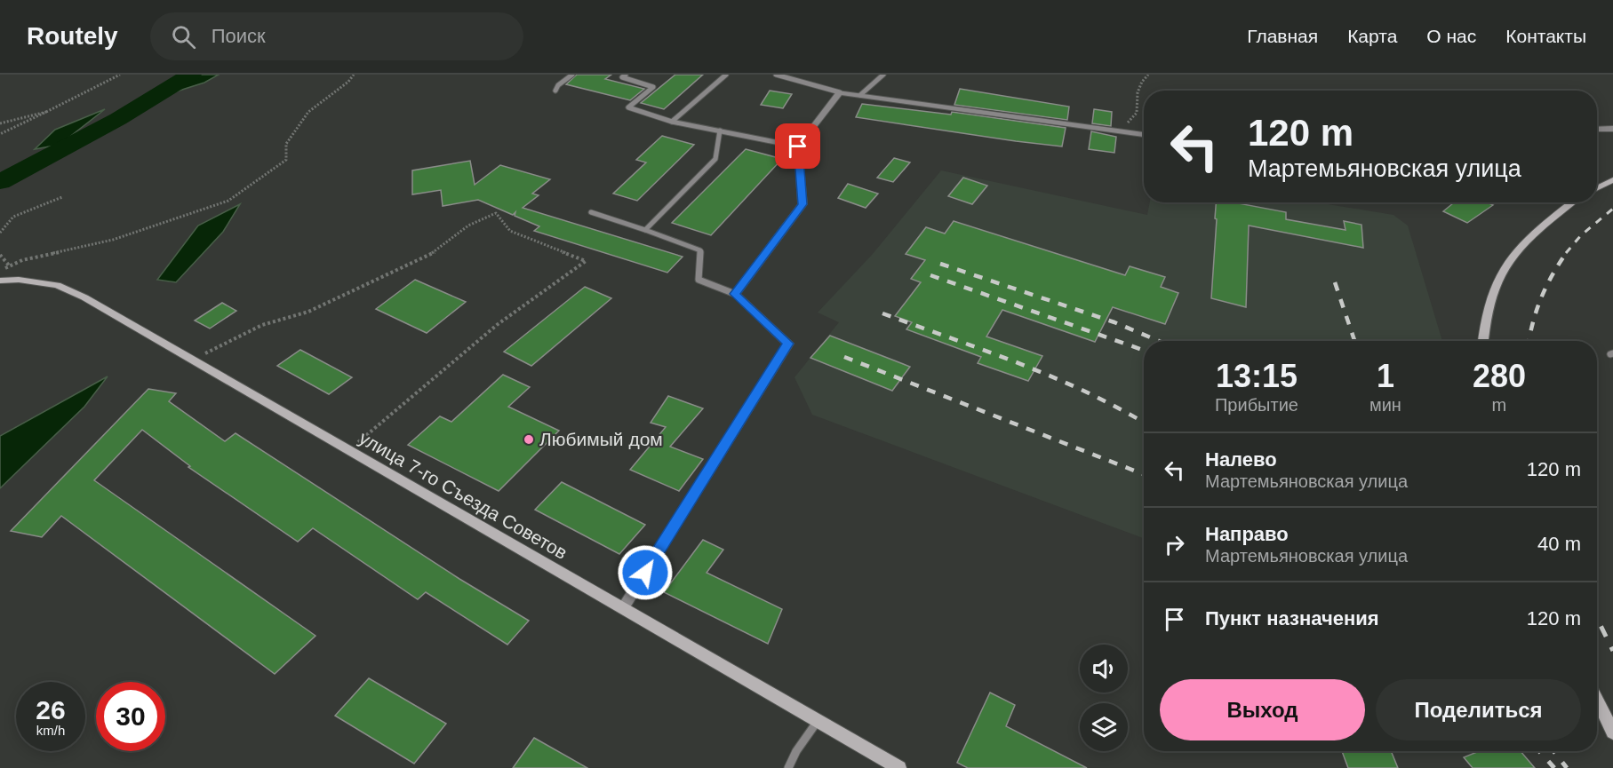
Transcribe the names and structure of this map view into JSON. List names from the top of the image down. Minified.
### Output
{"streets":{"street":["улица 7-го Съезда Советов"]},"places":["Любимый дом"],"page":{"header":"Routely","search":"Поиск","nav":["Главная","Карта","О нас","Контакты"],"turn":["120 m","Мартемьяновская улица"],"eta":["13:15","Прибытие","1","мин","280","m"],"list":[{"name":"Налево","note":"Мартемьяновская улица","value":"120 m"},{"name":"Направо","note":"Мартемьяновская улица","value":"40 m"},{"name":"Пункт назначения","value":"120 m"}],"buttons":["Выход","Поделиться"],"speed":"26 km/h","limit":"30"}}
